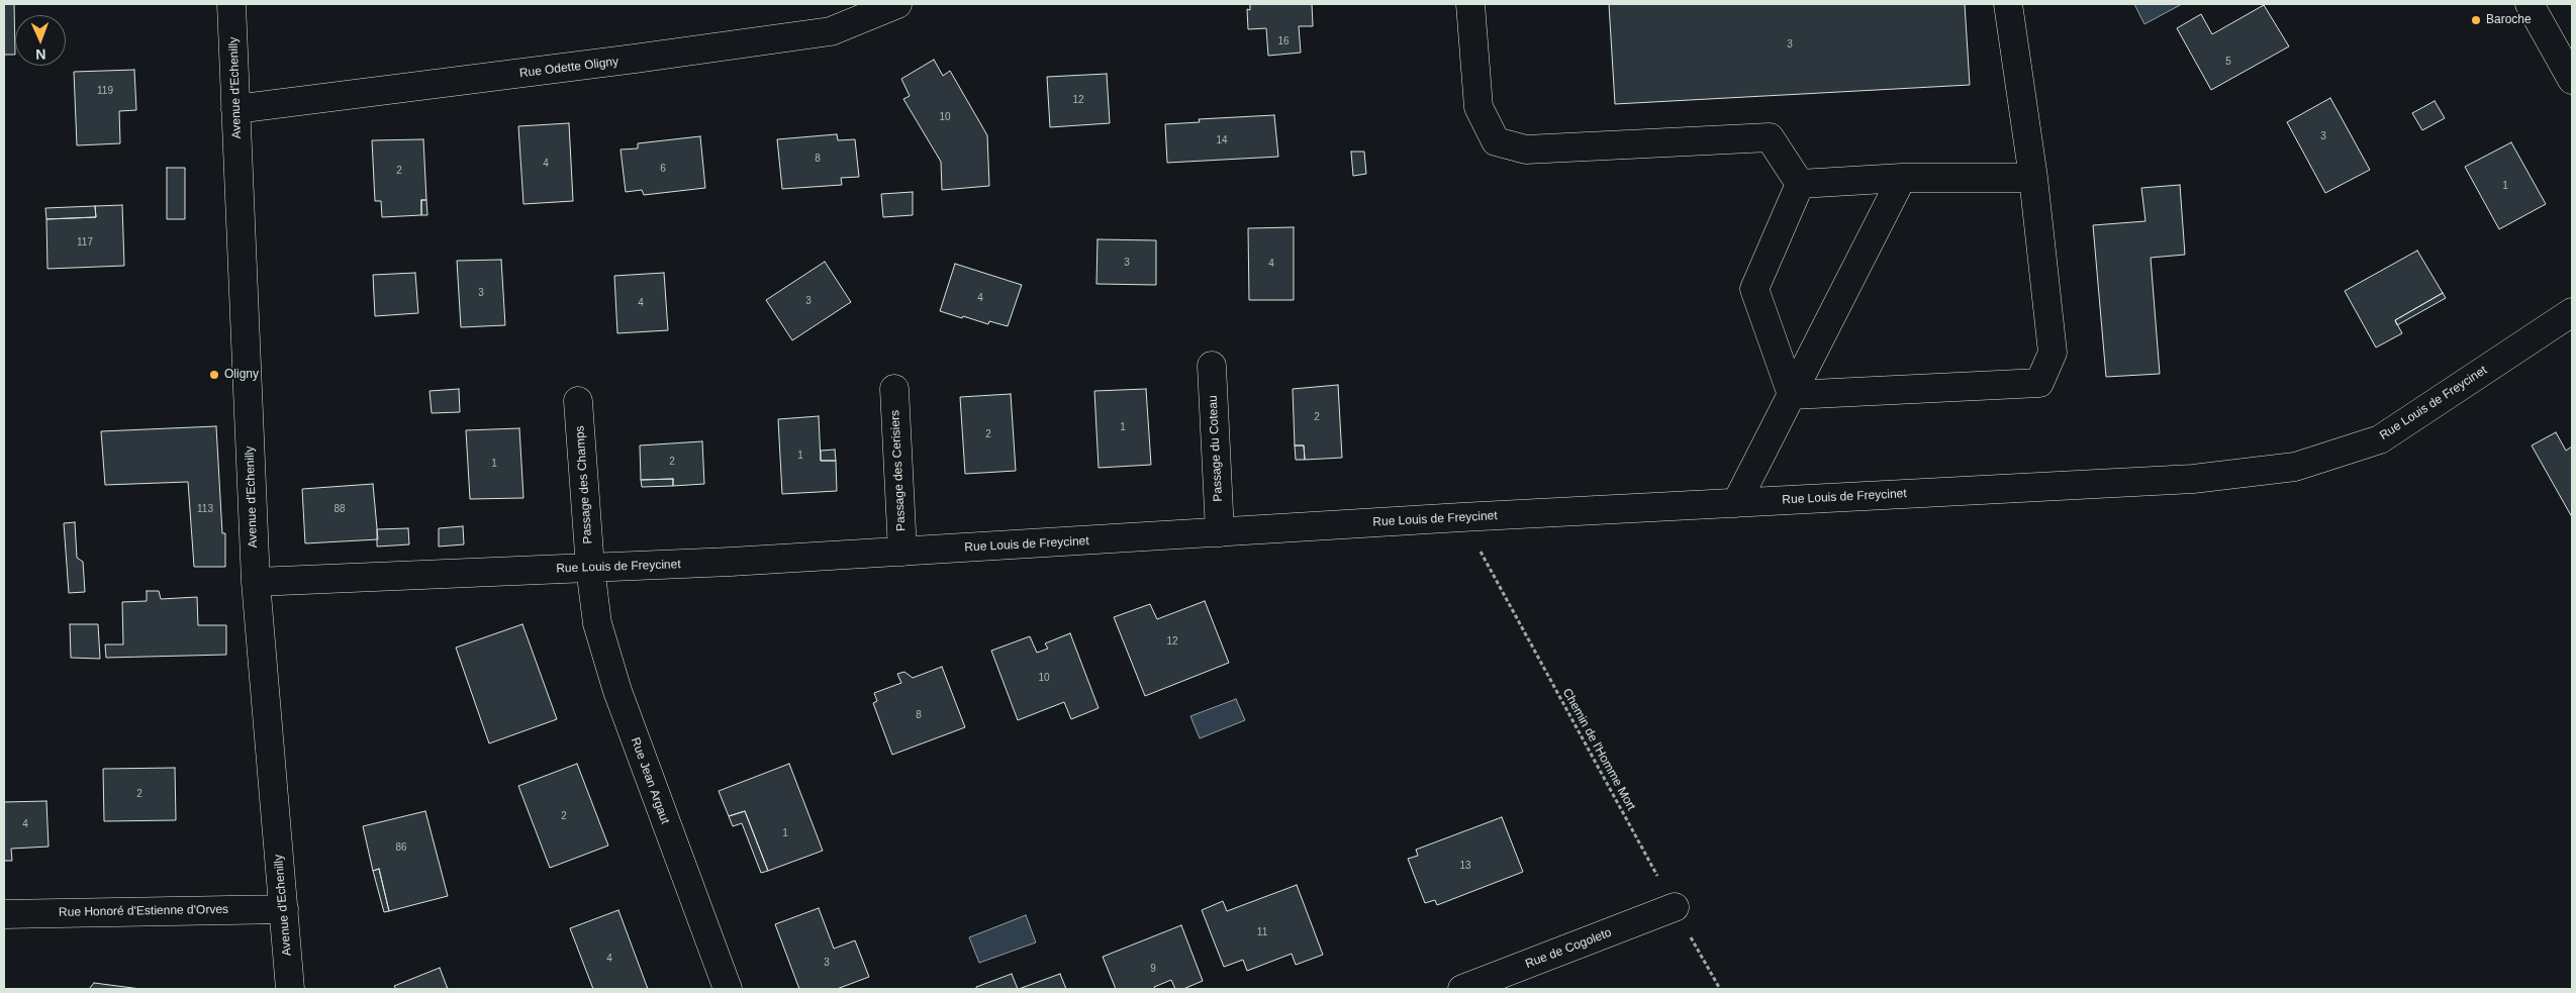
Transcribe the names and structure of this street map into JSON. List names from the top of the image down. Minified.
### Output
{"streets":{"street":["Rue Odette Oligny","Avenue d'Echenilly","Rue Louis de Freycinet","Passage du Coteau","Passage des Cerisiers","Passage des Champs","Rue Jean Argaut","Rue Honoré d'Estienne d'Orves","Rue de Cogoleto"],"path":["Chemin de l'Homme Mort"]},"crossings":[["Rue Odette Oligny","Avenue d'Echenilly"],["Avenue d'Echenilly","Rue Louis de Freycinet"],["Avenue d'Echenilly","Rue Honoré d'Estienne d'Orves"],["Rue Louis de Freycinet","Passage du Coteau"],["Rue Louis de Freycinet","Passage des Cerisiers"],["Rue Louis de Freycinet","Passage des Champs"],["Rue Louis de Freycinet","Chemin de l'Homme Mort"],["Rue Louis de Freycinet","Rue Jean Argaut"],["Passage des Champs","Rue Jean Argaut"],["Chemin de l'Homme Mort","Rue de Cogoleto"]],"places":["Baroche","Oligny"],"house_numbers":["16","3","5","119","12","10","3","14","8","4","6","2","1","117","3","4","3","4","3","4","2","1","2","1","2","1","113","88","12","10","8","2","2","4","1","86","13","11","4","3","9"],"north":"bottom"}
